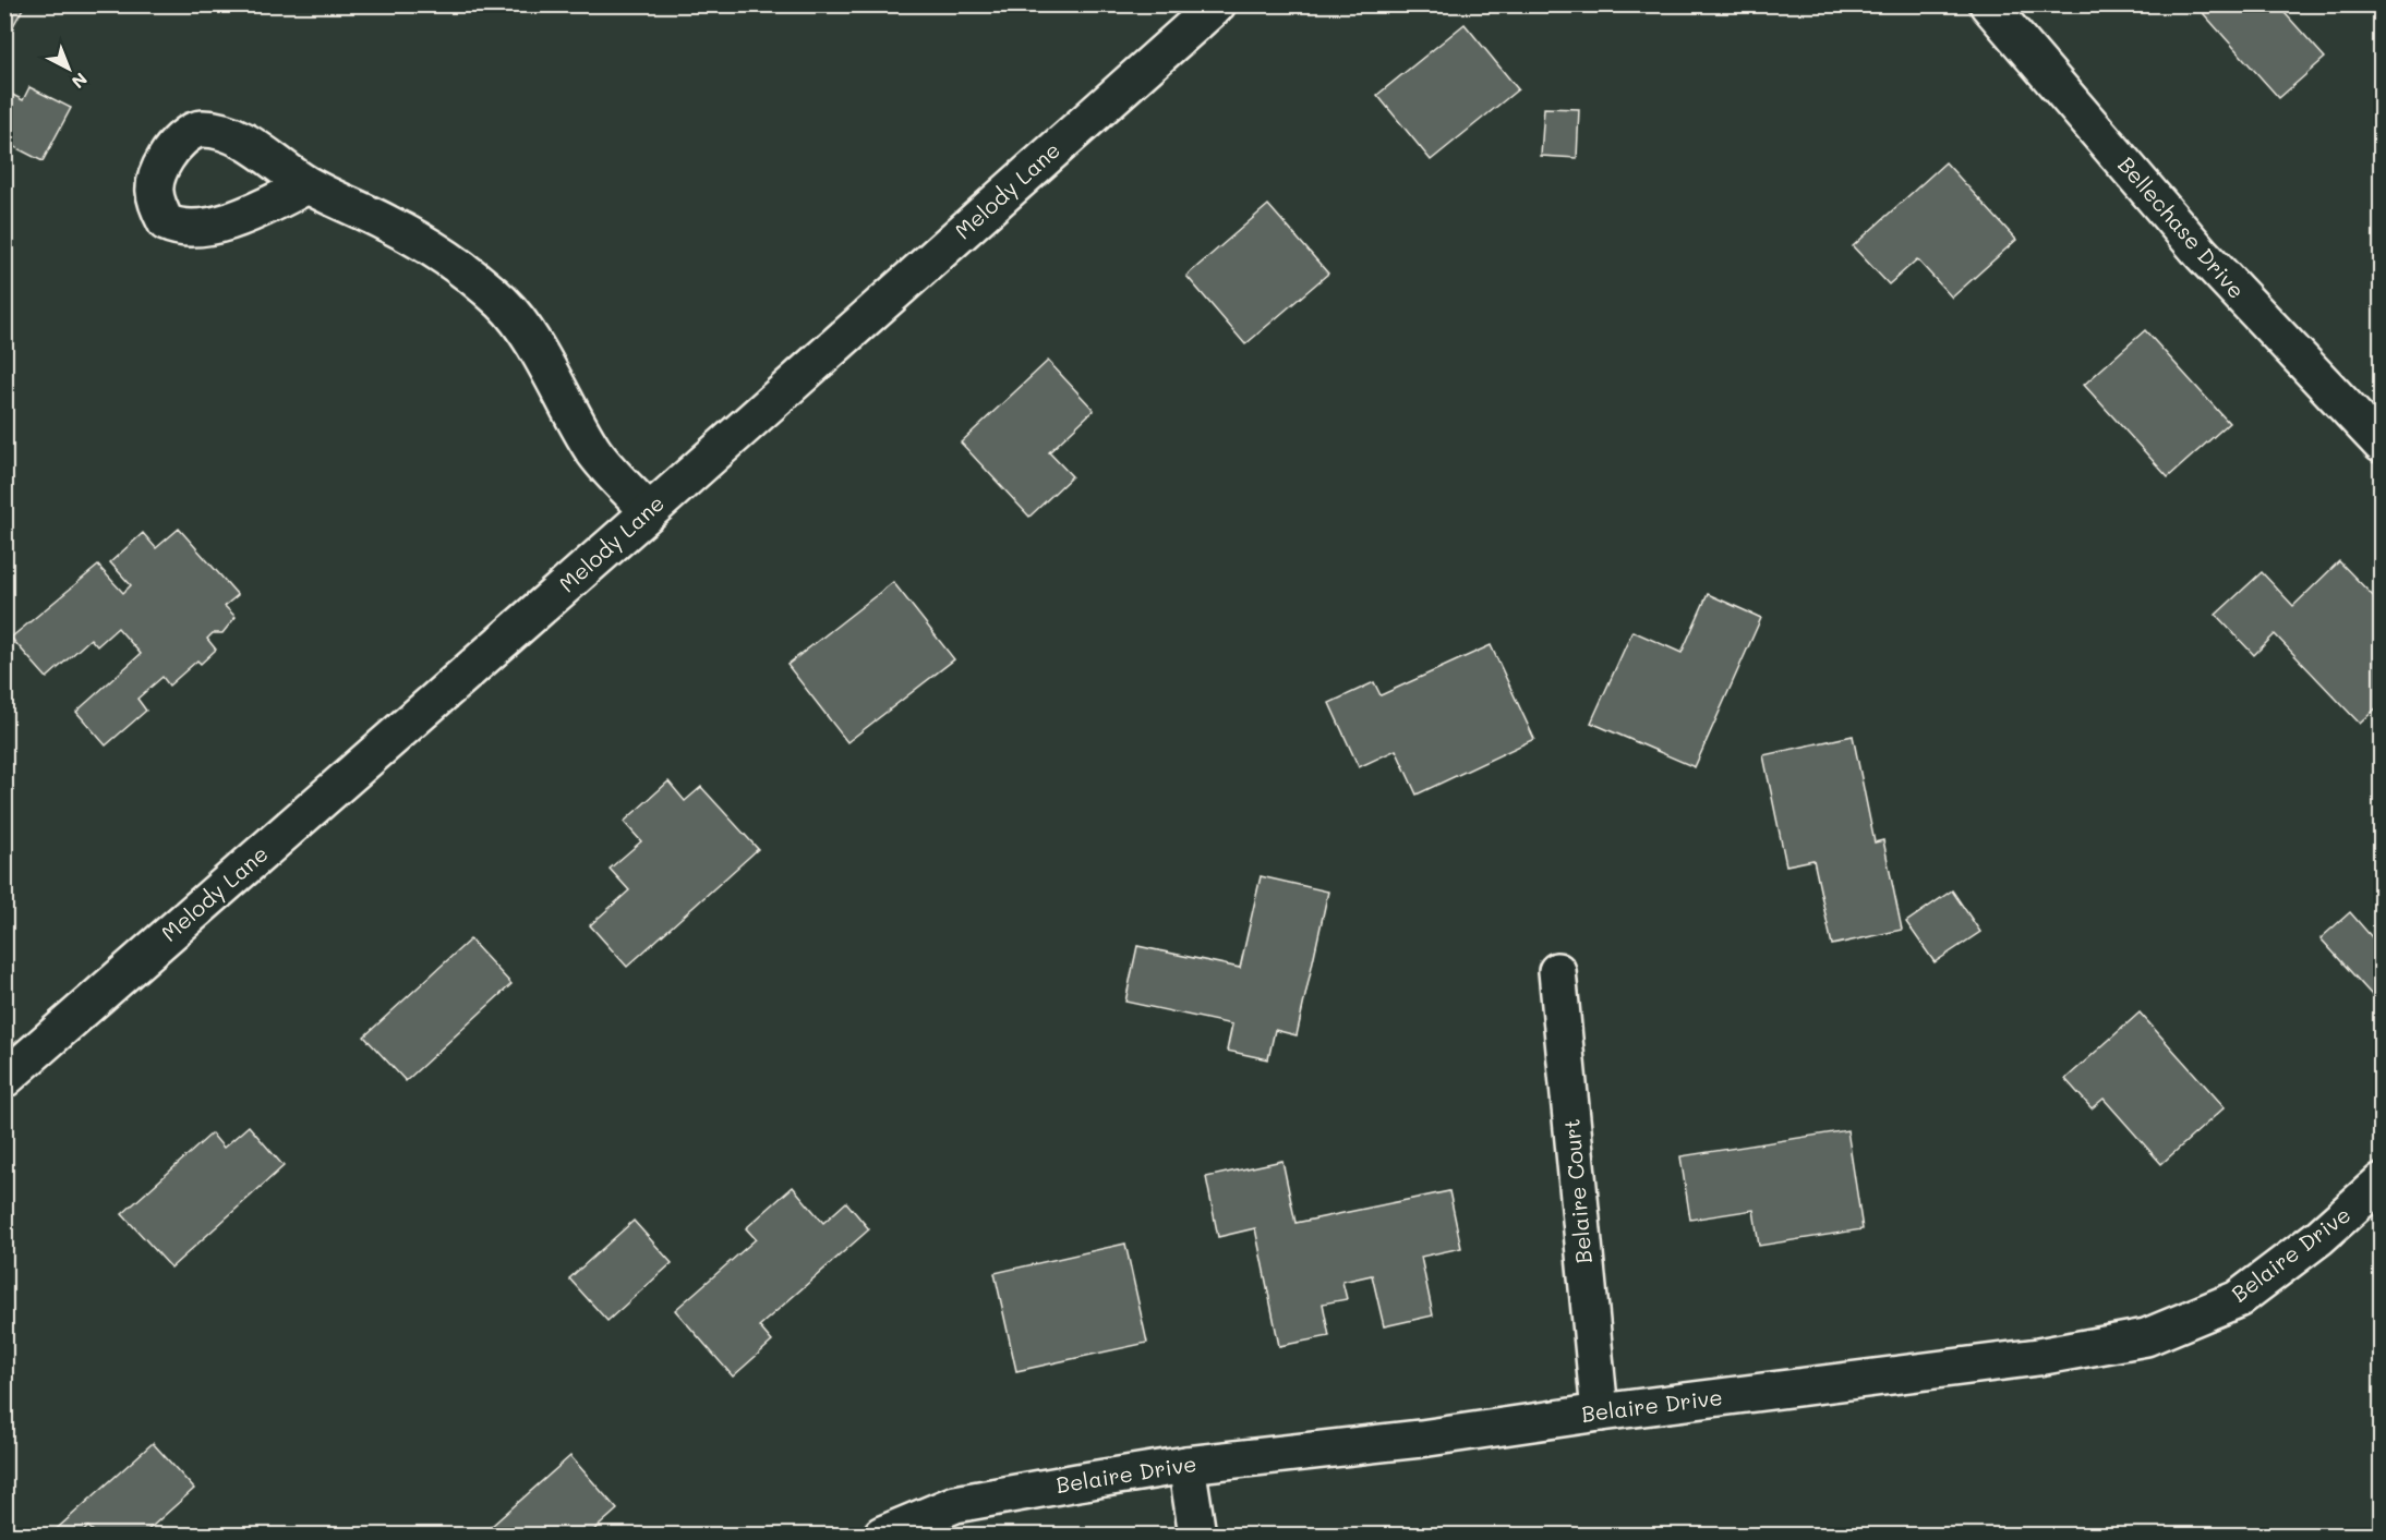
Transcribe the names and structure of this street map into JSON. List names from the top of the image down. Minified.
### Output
{"streets":{"street":["Melody Lane","Bellechase Drive","Belaire Court","Belaire Drive"]},"crossings":[["Belaire Court","Belaire Drive"]],"north":"bottom right"}
